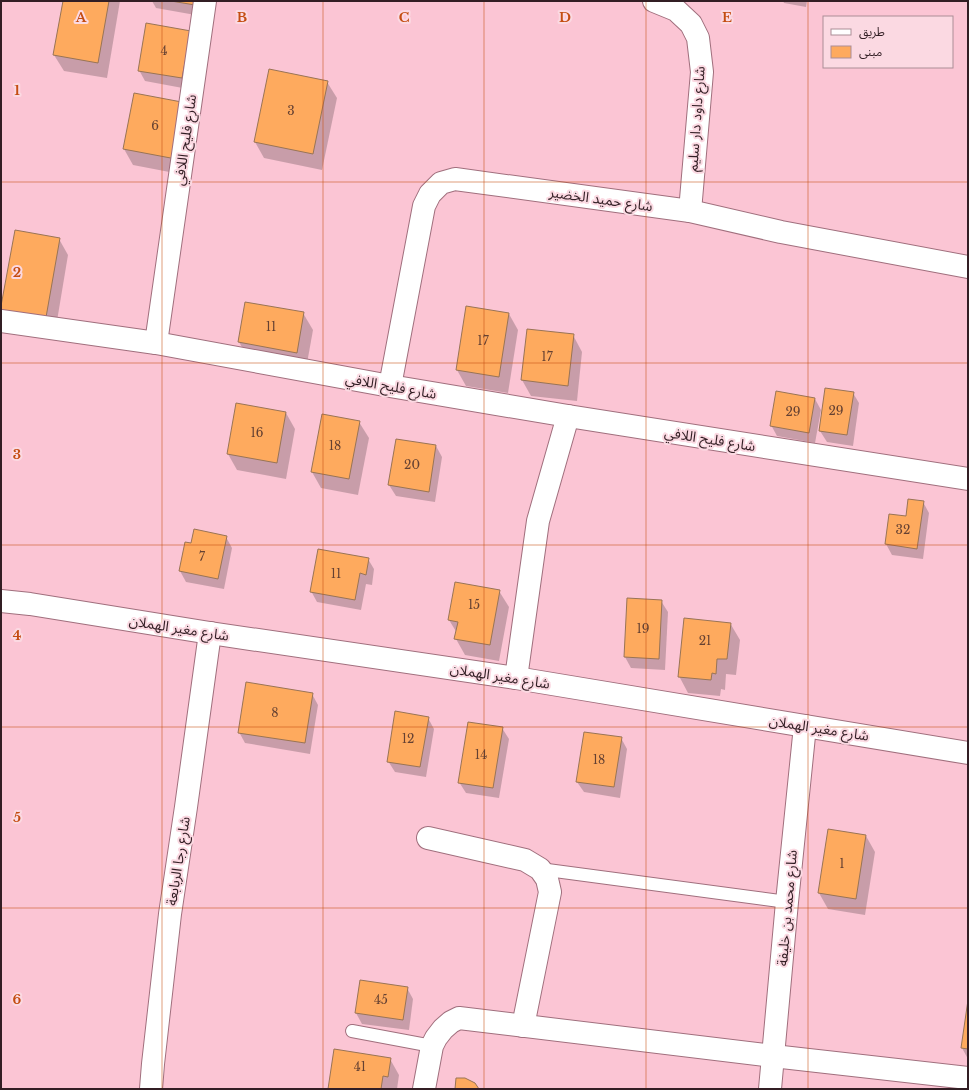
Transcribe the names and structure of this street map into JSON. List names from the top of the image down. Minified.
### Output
{"streets":{"street":["شارع داود دار سليم","شارع فليح اللافي","شارع حميد الخضير","شارع مغير الهملان","شارع رجا الربابعة","شارع محمد بن خليفة"]},"crossings":[["شارع داود دار سليم","شارع حميد الخضير"],["شارع فليح اللافي","شارع حميد الخضير"],["شارع مغير الهملان","شارع رجا الربابعة"],["شارع مغير الهملان","شارع محمد بن خليفة"]],"house_numbers":["4","3","6","11","17","17","29","29","16","18","20","32","7","11","15","19","21","8","12","14","18","1","45","41"],"legend":["طريق","مبنى"],"grid":{"columns":["A","B","C","D","E"],"rows":["1","2","3","4","5","6"]}}
